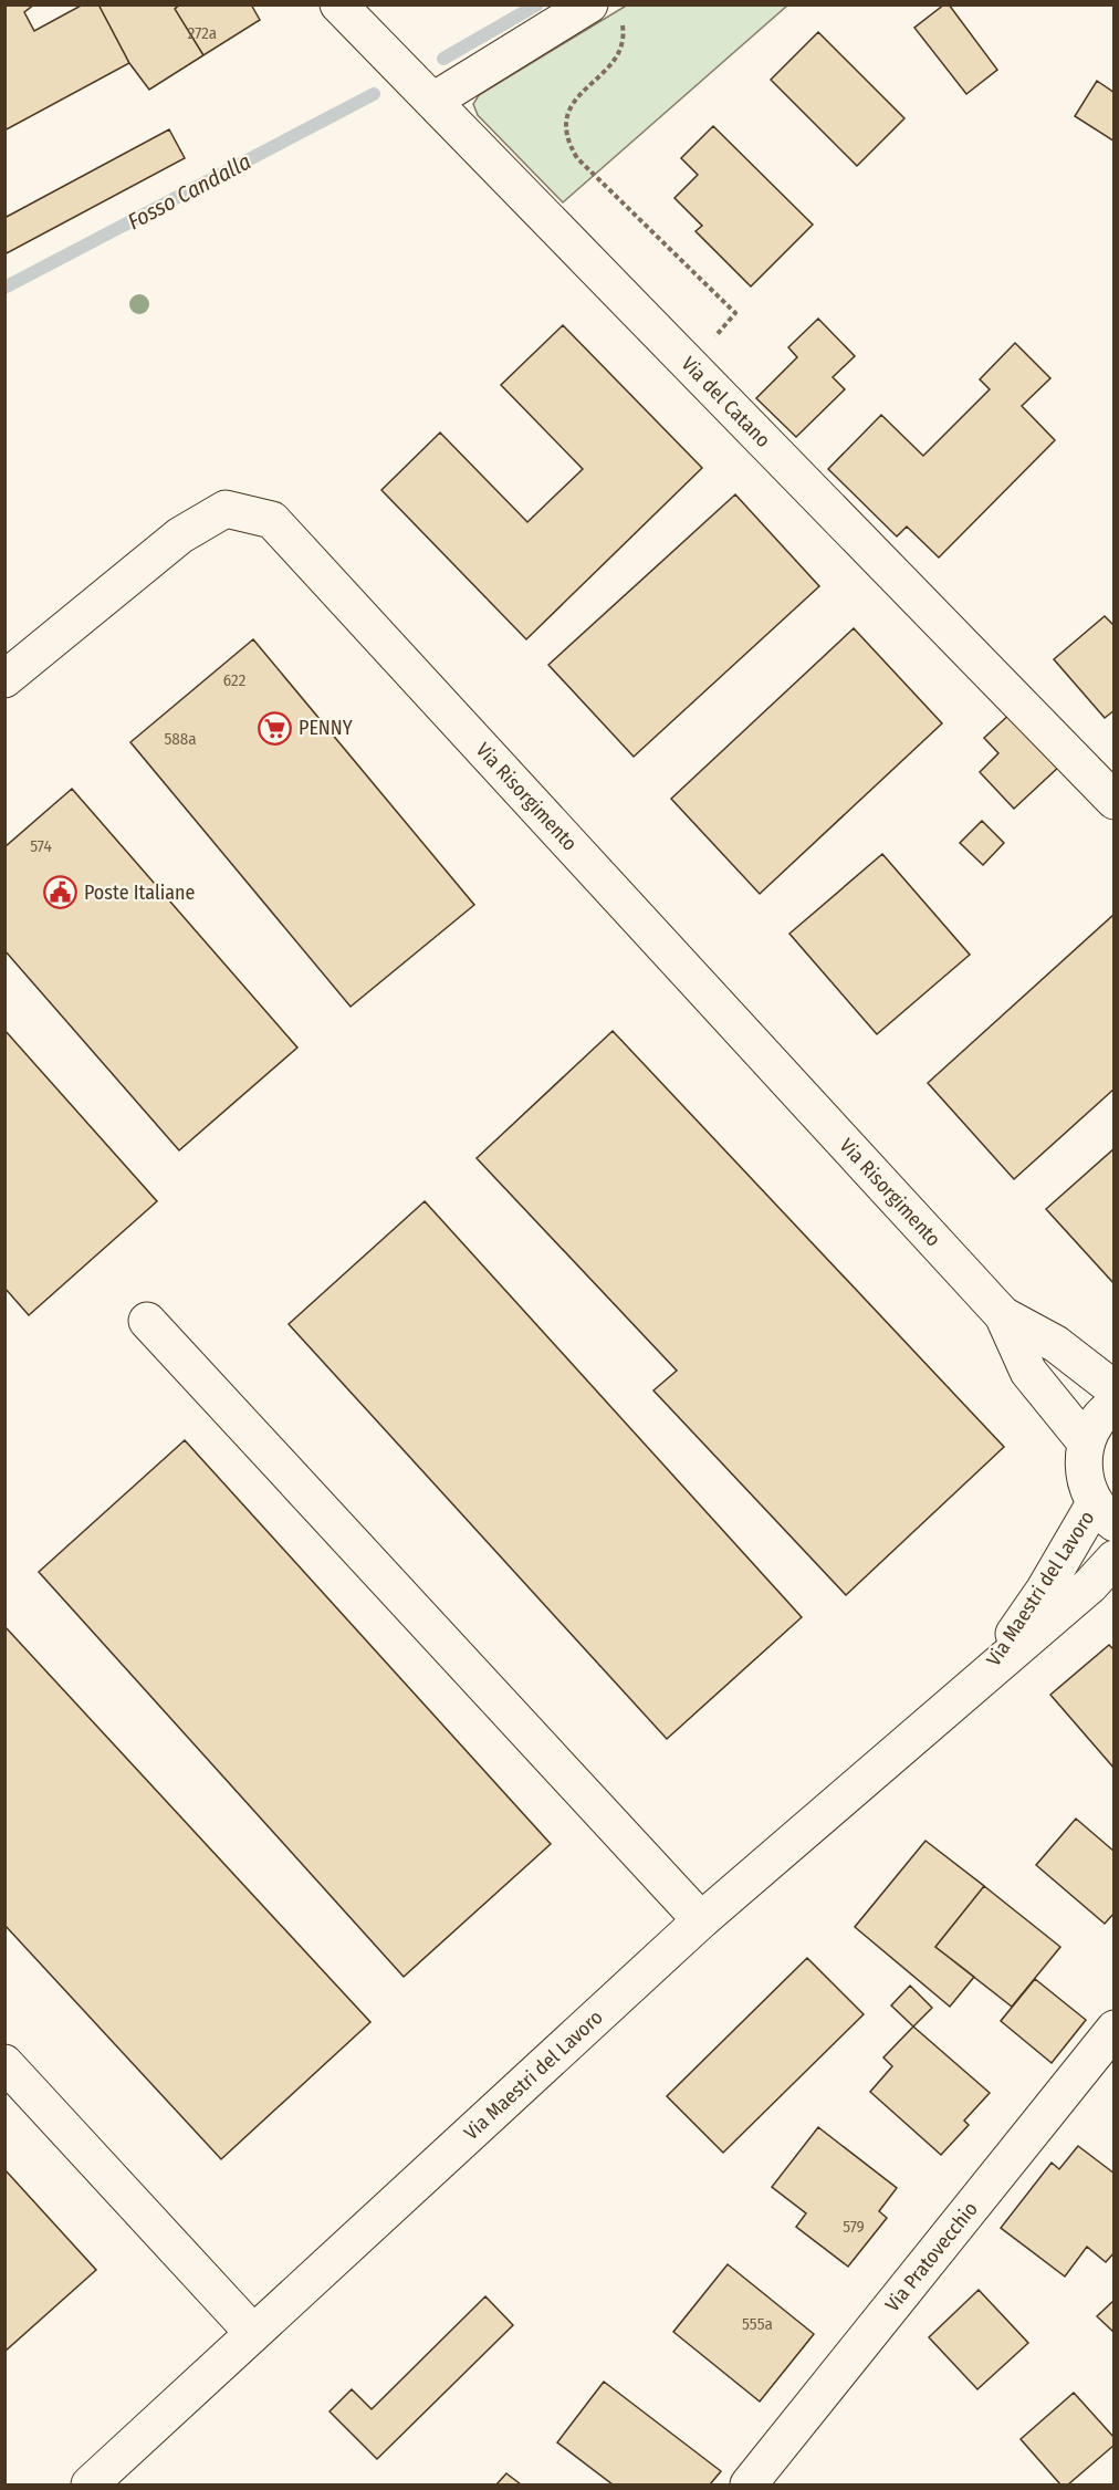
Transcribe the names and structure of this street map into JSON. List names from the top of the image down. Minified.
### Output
{"streets":{"street":["Via del Catano","Via Risorgimento","Via Maestri del Lavoro","Via Pratovecchio"]},"crossings":[["Via Risorgimento","Via Maestri del Lavoro"]],"water":["Fosso Candalla"],"places":{"supermarket":["PENNY"],"public building":["Poste Italiane"]},"house_numbers":["272a","622","588a","574","579","555a"]}
